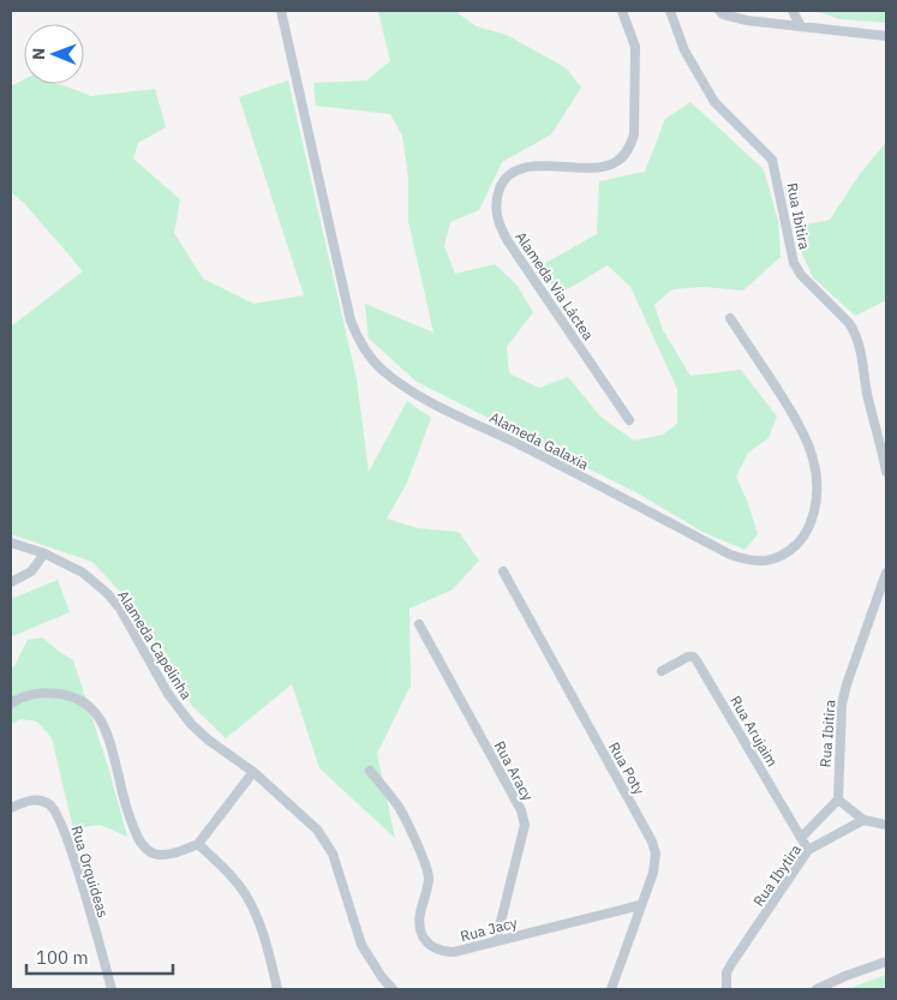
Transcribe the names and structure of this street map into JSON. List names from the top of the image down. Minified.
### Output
{"streets":{"street":["Rua Ibitira","Alameda Via Láctea","Alameda Galaxia","Alameda Capelinha","Rua Arujaim","Rua Poty","Rua Aracy","Rua Orquideas","Rua Ibytira","Rua Jacy"]},"crossings":[["Rua Arujaim","Rua Ibytira"],["Rua Poty","Rua Jacy"],["Rua Aracy","Rua Jacy"]],"scale_bar":"100 m","north":"left"}
